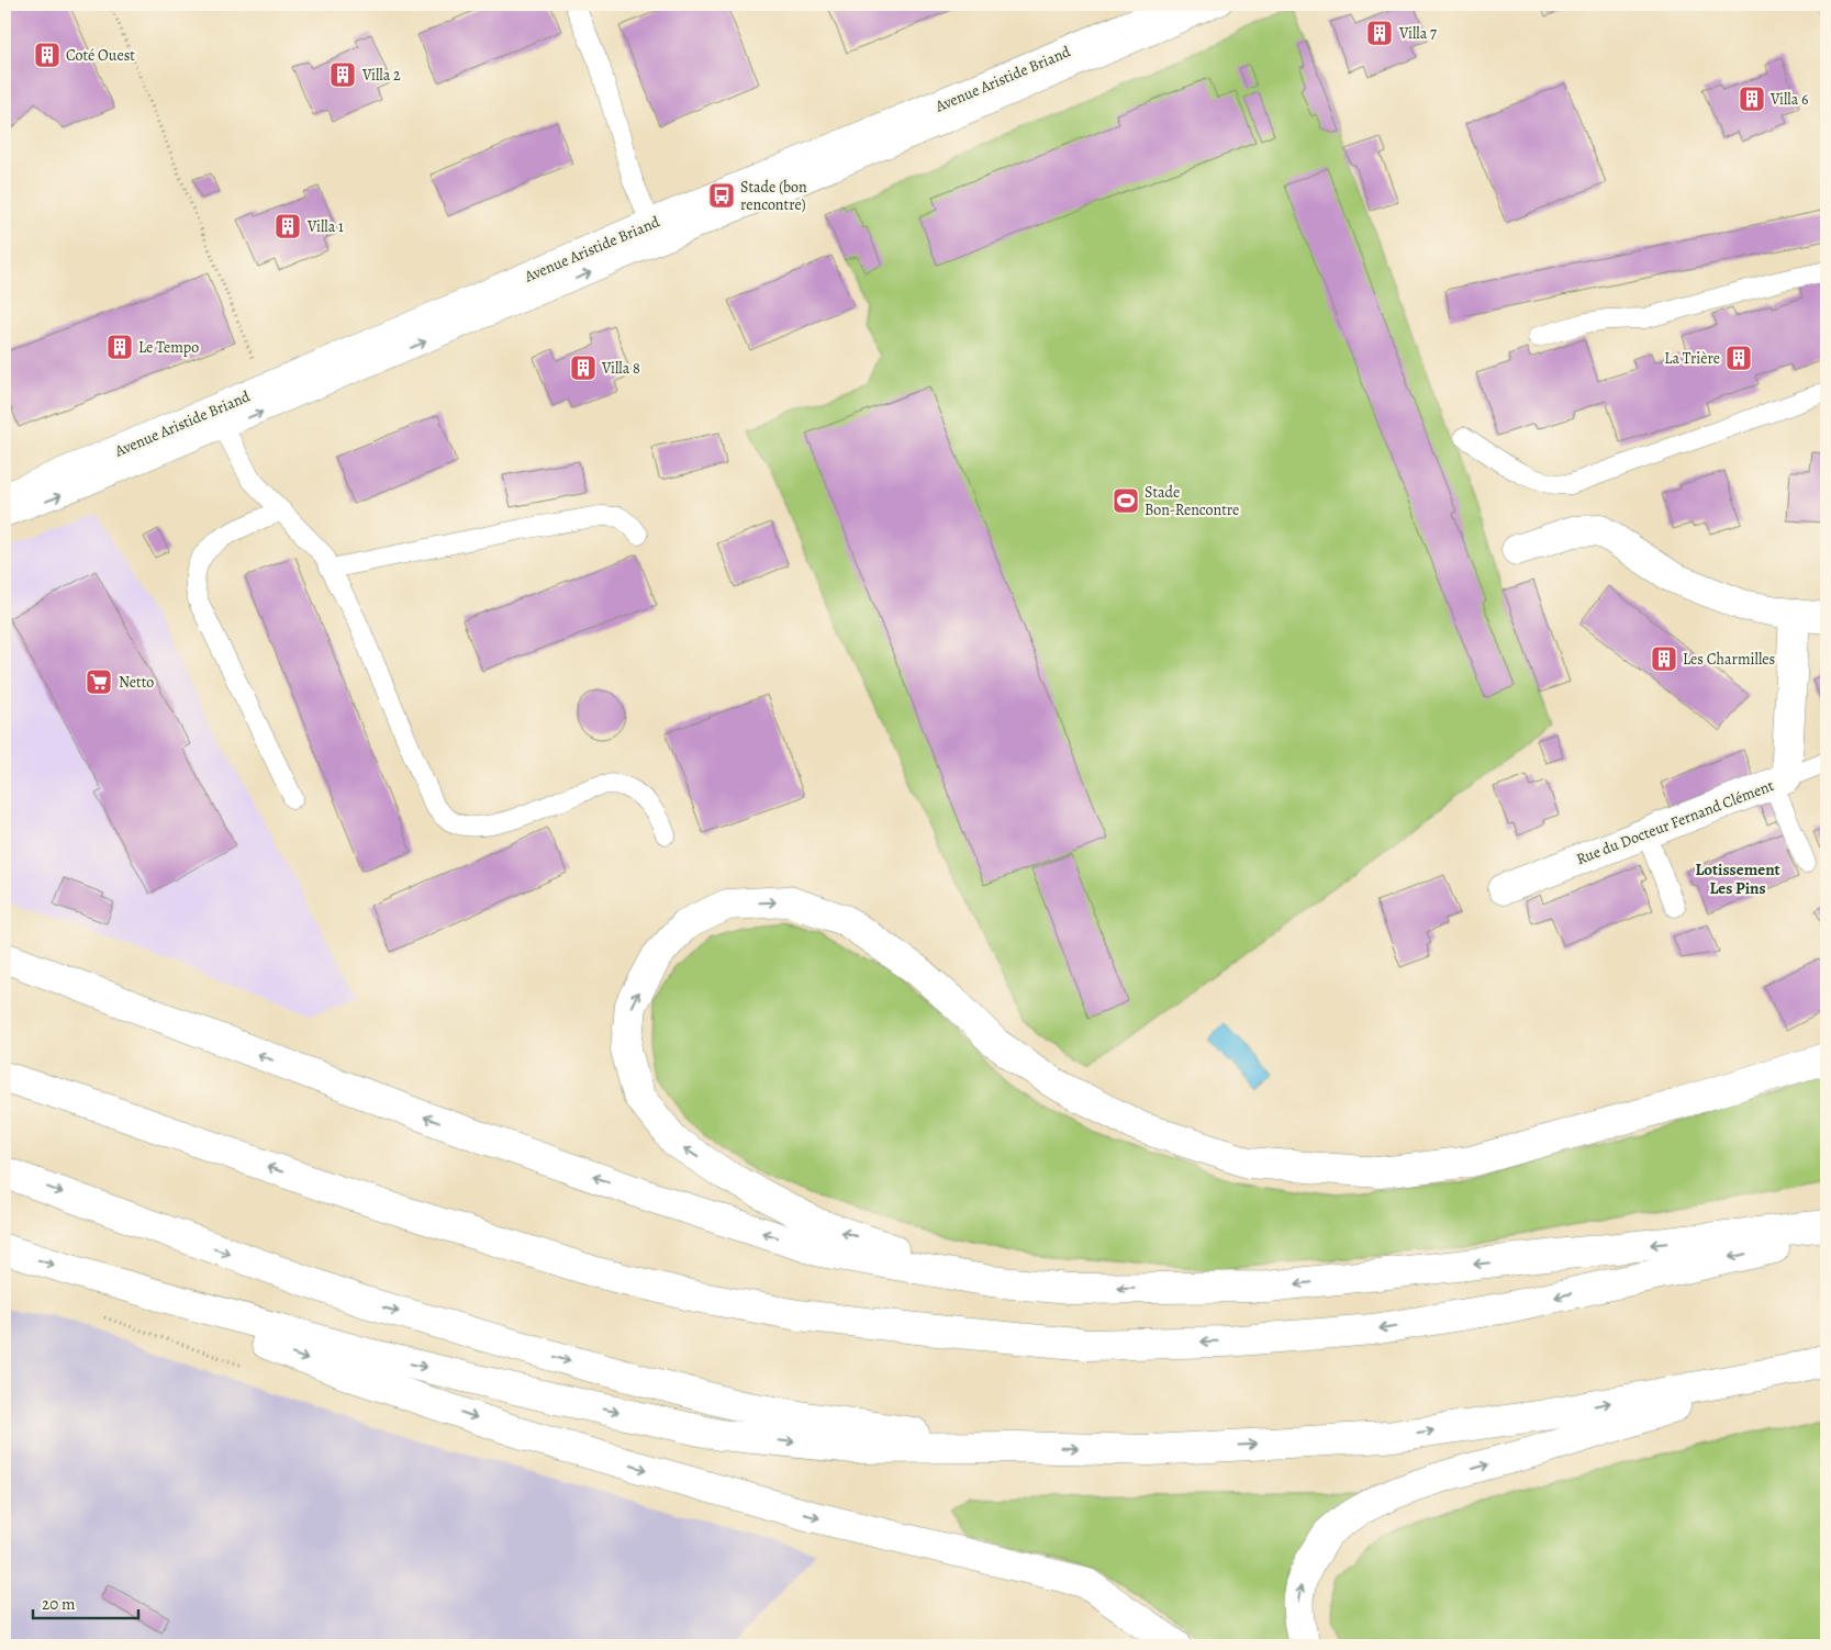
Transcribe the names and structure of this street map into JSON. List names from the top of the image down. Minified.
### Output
{"streets":{"main road":["Avenue Aristide Briand","Rue du Docteur Fernand Clément"]},"districts":["Lotissement Les Pins"],"places":{"building":["Villa 7","Coté Ouest","Villa 2","Villa 6","Villa 1","Le Tempo","La Trière","Villa 8","Les Charmilles"],"bus stop":["Stade (bon rencontre)"],"sports":["Stade Bon-Rencontre"],"supermarket":["Netto"]},"scale_bar":"20 m"}
